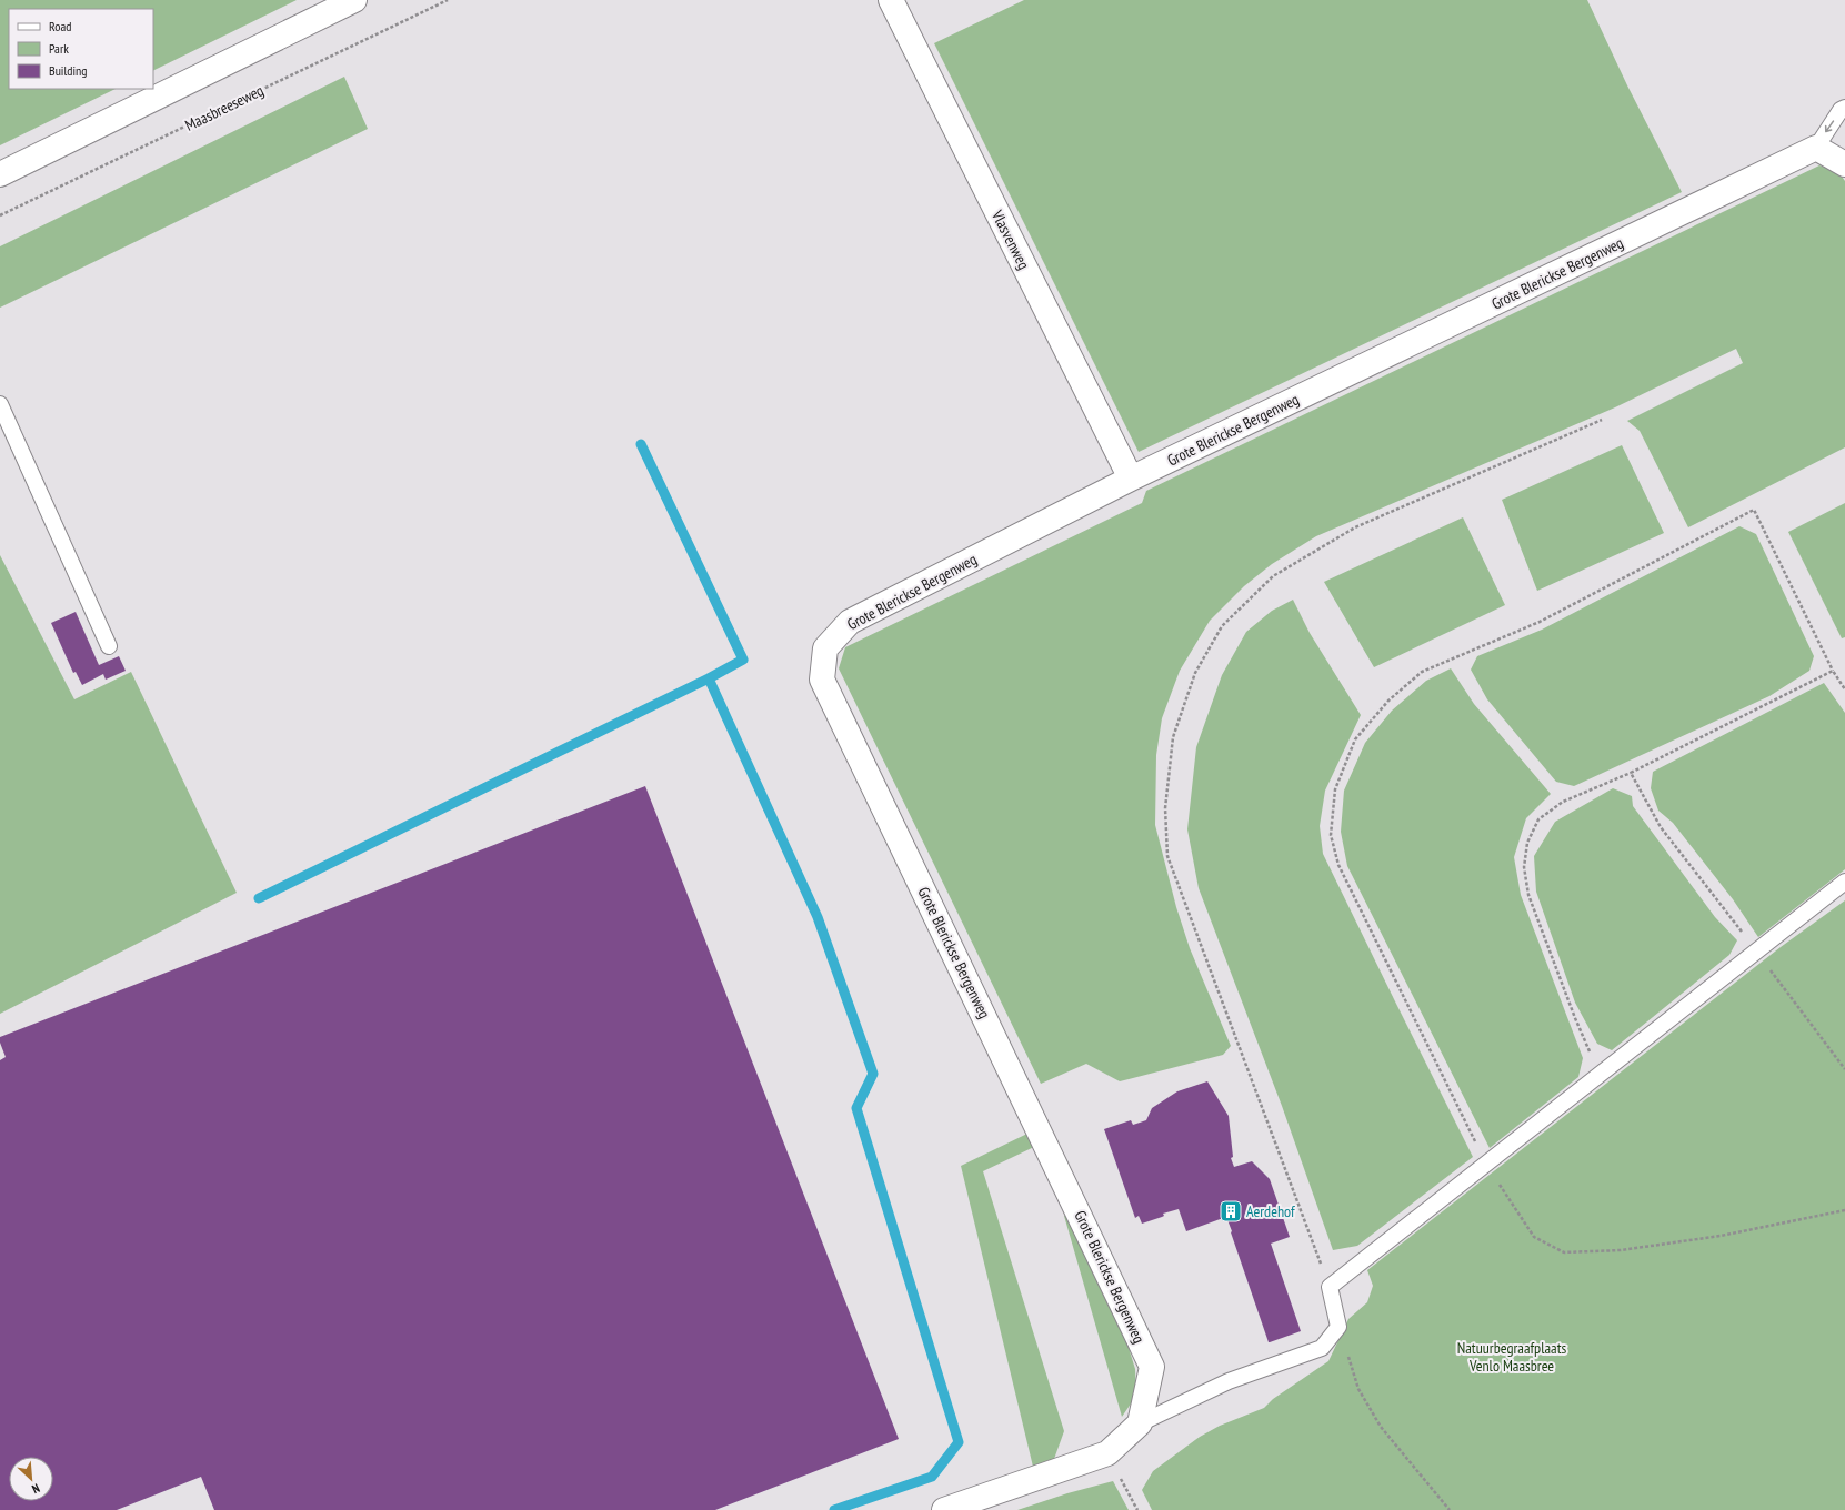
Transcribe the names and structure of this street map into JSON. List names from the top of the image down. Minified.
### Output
{"streets":{"street":["Vlasvenweg","Grote Blerickse Bergenweg"],"path":["Maasbreeseweg"]},"crossings":[["Vlasvenweg","Grote Blerickse Bergenweg"]],"parks":["Natuurbegraafplaats Venlo Maasbree"],"places":{"building":["Aerdehof"]},"legend":["Road","Park","Building"],"north":"bottom right"}
